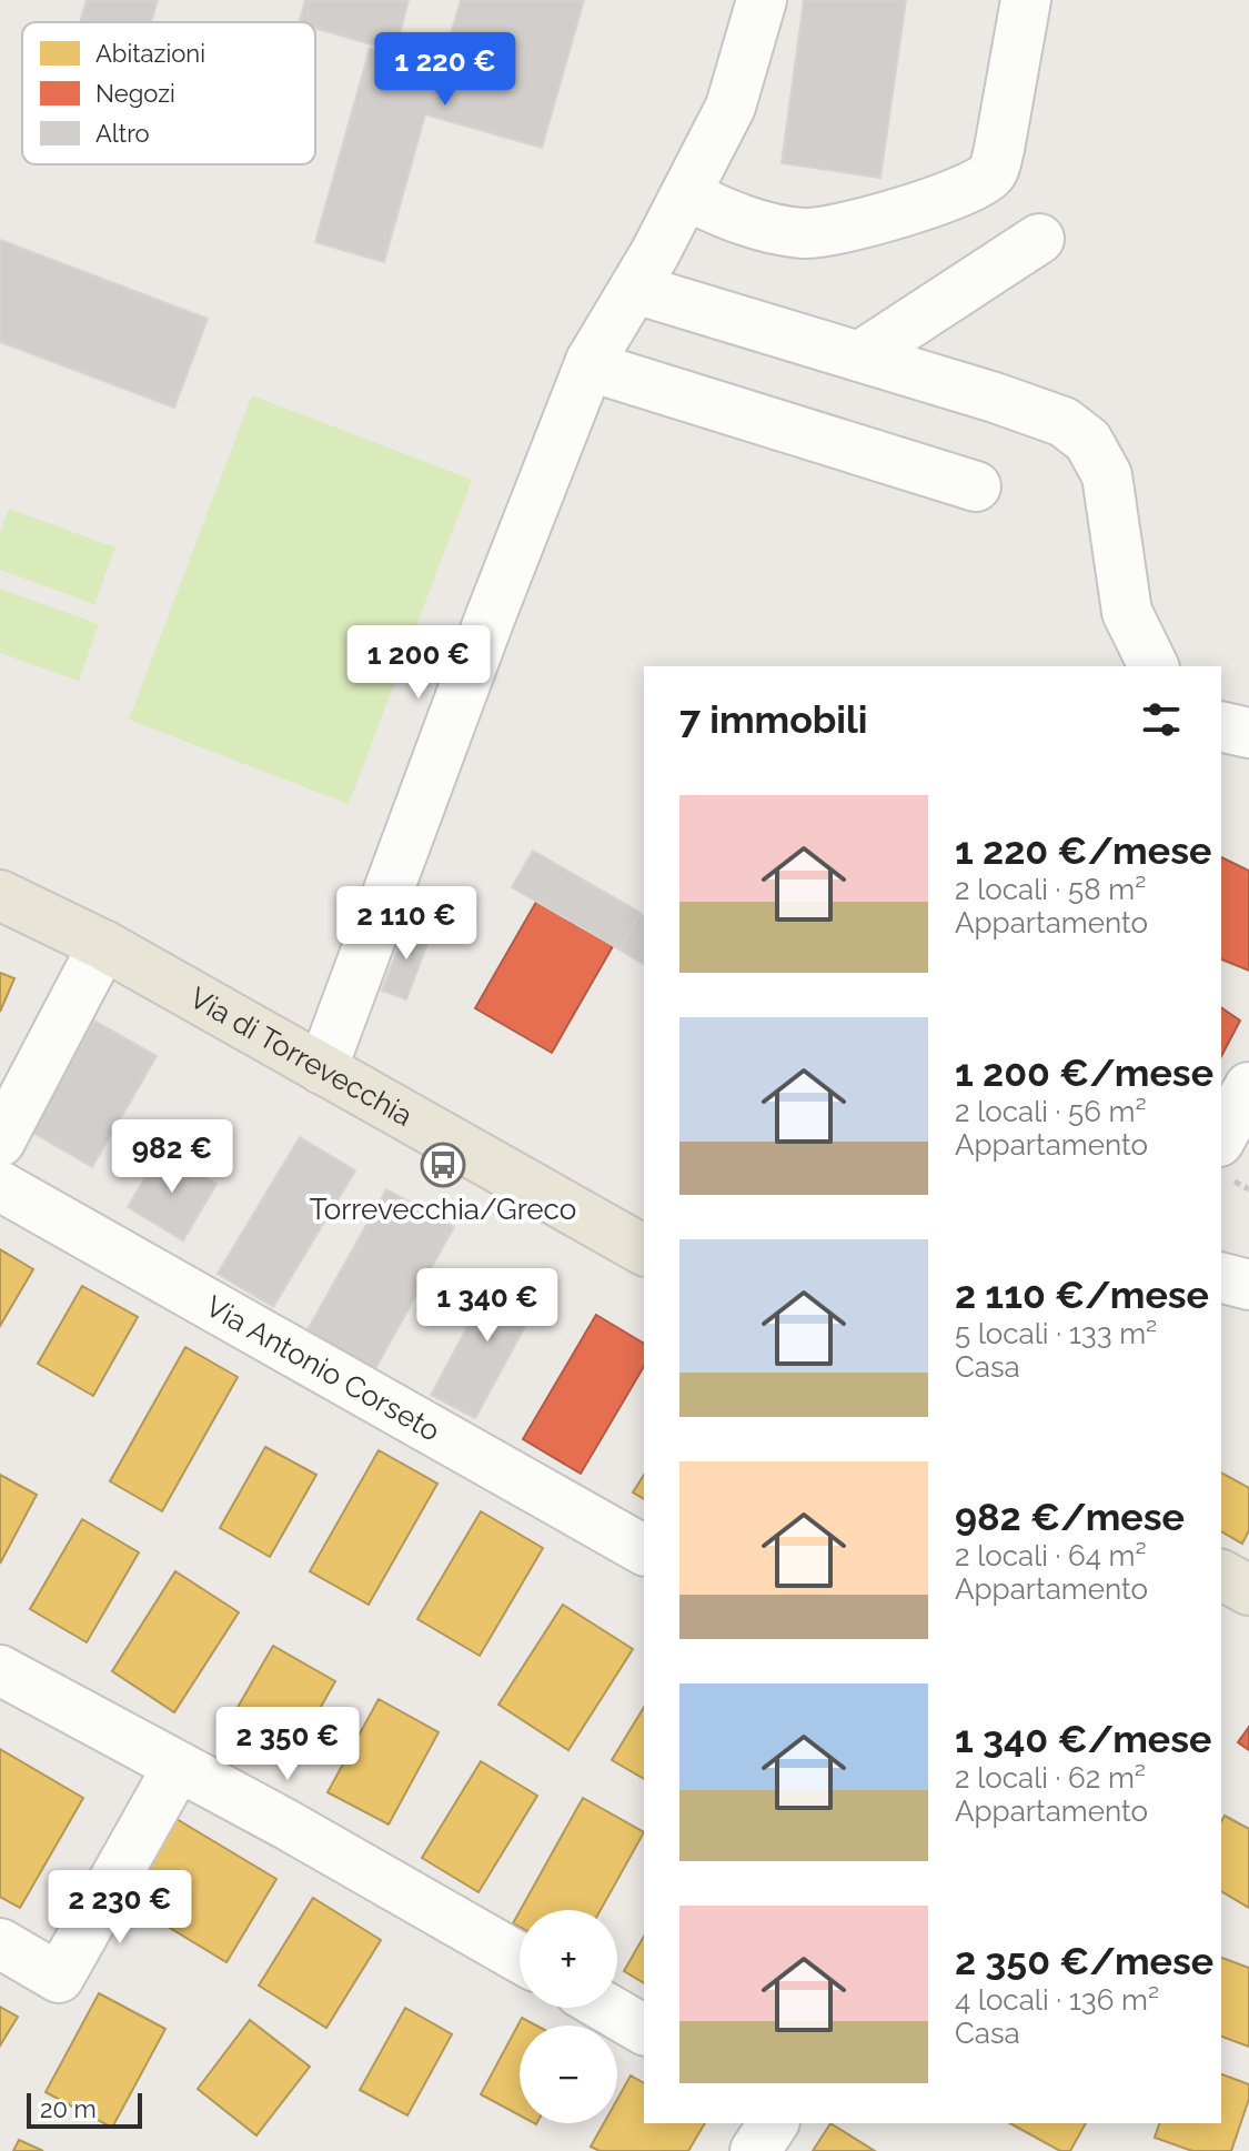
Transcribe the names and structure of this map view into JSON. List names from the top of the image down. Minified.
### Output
{"streets":{"main road":["Via di Torrevecchia"],"street":["Via Antonio Corseto"]},"places":{"bus stop":["Torrevecchia/Greco"]},"legend":["Abitazioni","Negozi","Altro"],"scale_bar":"20 m","page":{"price":["1 220 €","1 200 €","2 110 €","982 €","1 340 €","2 350 €","2 230 €"],"heading":"7 immobili","list":[{"name":"1 220 €/mese","note":"2 locali · 58 m² · Appartamento"},{"name":"1 200 €/mese","note":"2 locali · 56 m² · Appartamento"},{"name":"2 110 €/mese","note":"5 locali · 133 m² · Casa"},{"name":"982 €/mese","note":"2 locali · 64 m² · Appartamento"},{"name":"1 340 €/mese","note":"2 locali · 62 m² · Appartamento"},{"name":"2 350 €/mese","note":"4 locali · 136 m² · Casa"}],"map_buttons":["+","−"],"scale":"20 m"}}
